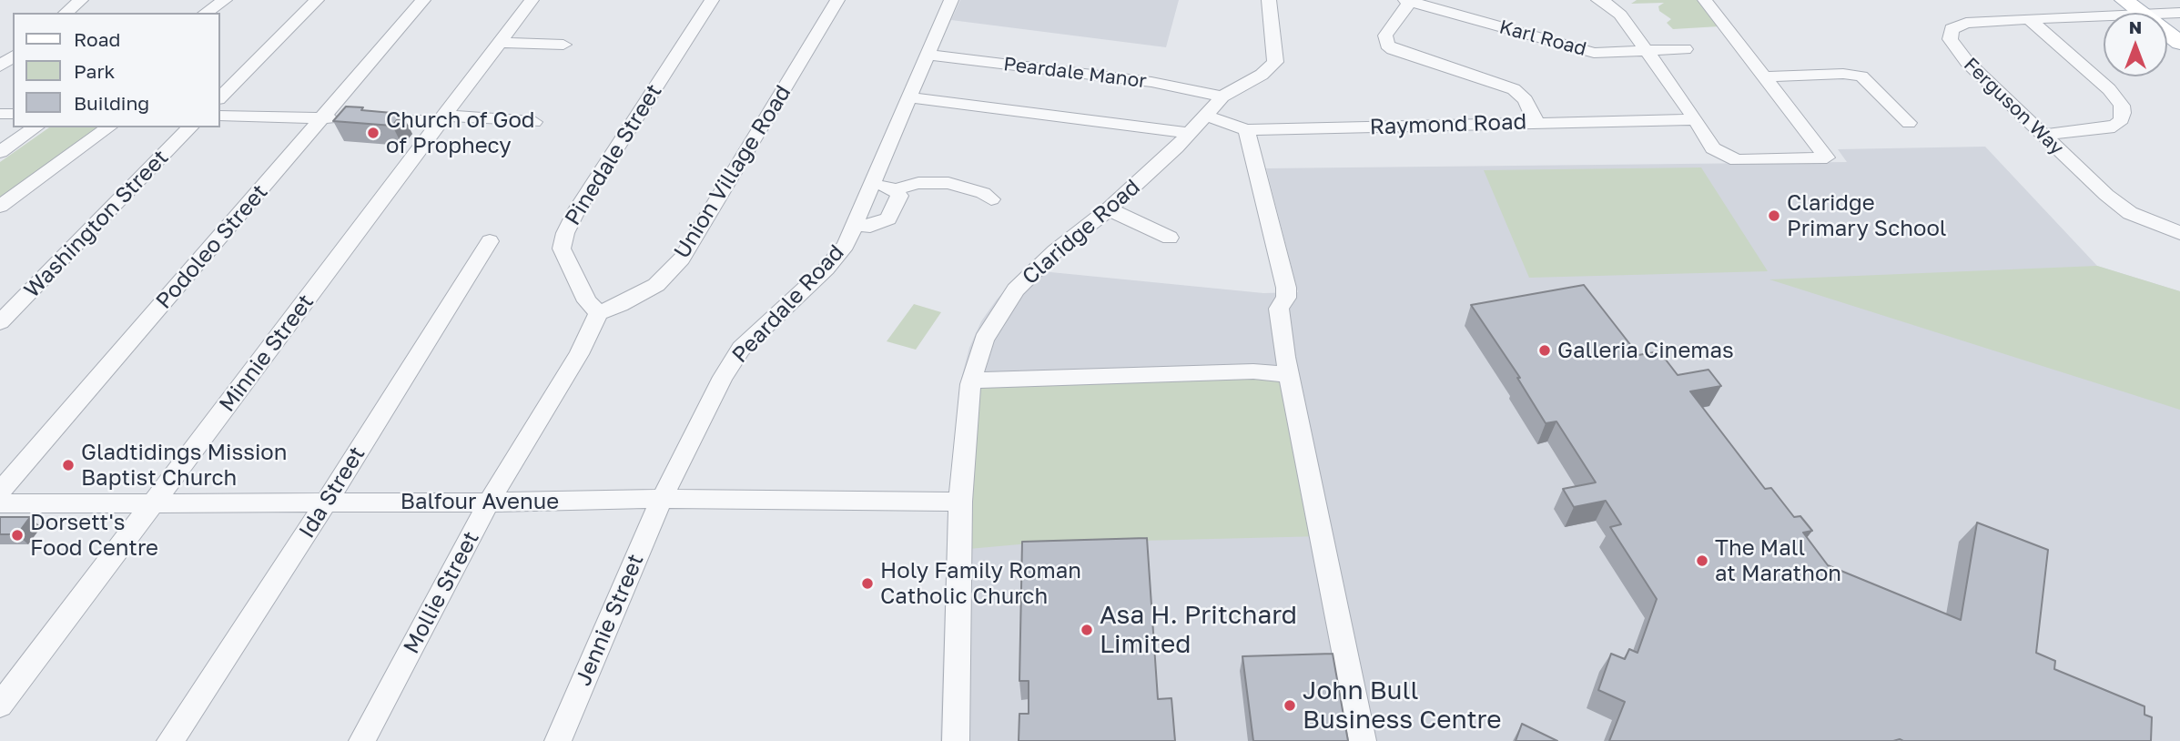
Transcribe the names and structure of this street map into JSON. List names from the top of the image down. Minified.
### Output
{"streets":{"street":["Karl Road","Peardale Manor","Ferguson Way","Raymond Road","Pinedale Street","Union Village Road","Washington Street","Claridge Road","Podoleo Street","Peardale Road","Minnie Street","Ida Street","Balfour Avenue","Mollie Street","Jennie Street"]},"crossings":[["Peardale Manor","Claridge Road"],["Peardale Manor","Peardale Road"],["Raymond Road","Claridge Road"],["Pinedale Street","Union Village Road"],["Pinedale Street","Mollie Street"],["Union Village Road","Mollie Street"],["Claridge Road","Balfour Avenue"],["Peardale Road","Balfour Avenue"],["Peardale Road","Jennie Street"],["Minnie Street","Balfour Avenue"],["Ida Street","Balfour Avenue"],["Balfour Avenue","Mollie Street"],["Balfour Avenue","Jennie Street"]],"places":["Church of God of Prophecy","Claridge Primary School","Galleria Cinemas","Gladtidings Mission Baptist Church","Dorsett's Food Centre","The Mall at Marathon","Holy Family Roman Catholic Church","Asa H. Pritchard Limited","John Bull Business Centre"],"legend":["Road","Park","Building"],"north":"top"}
